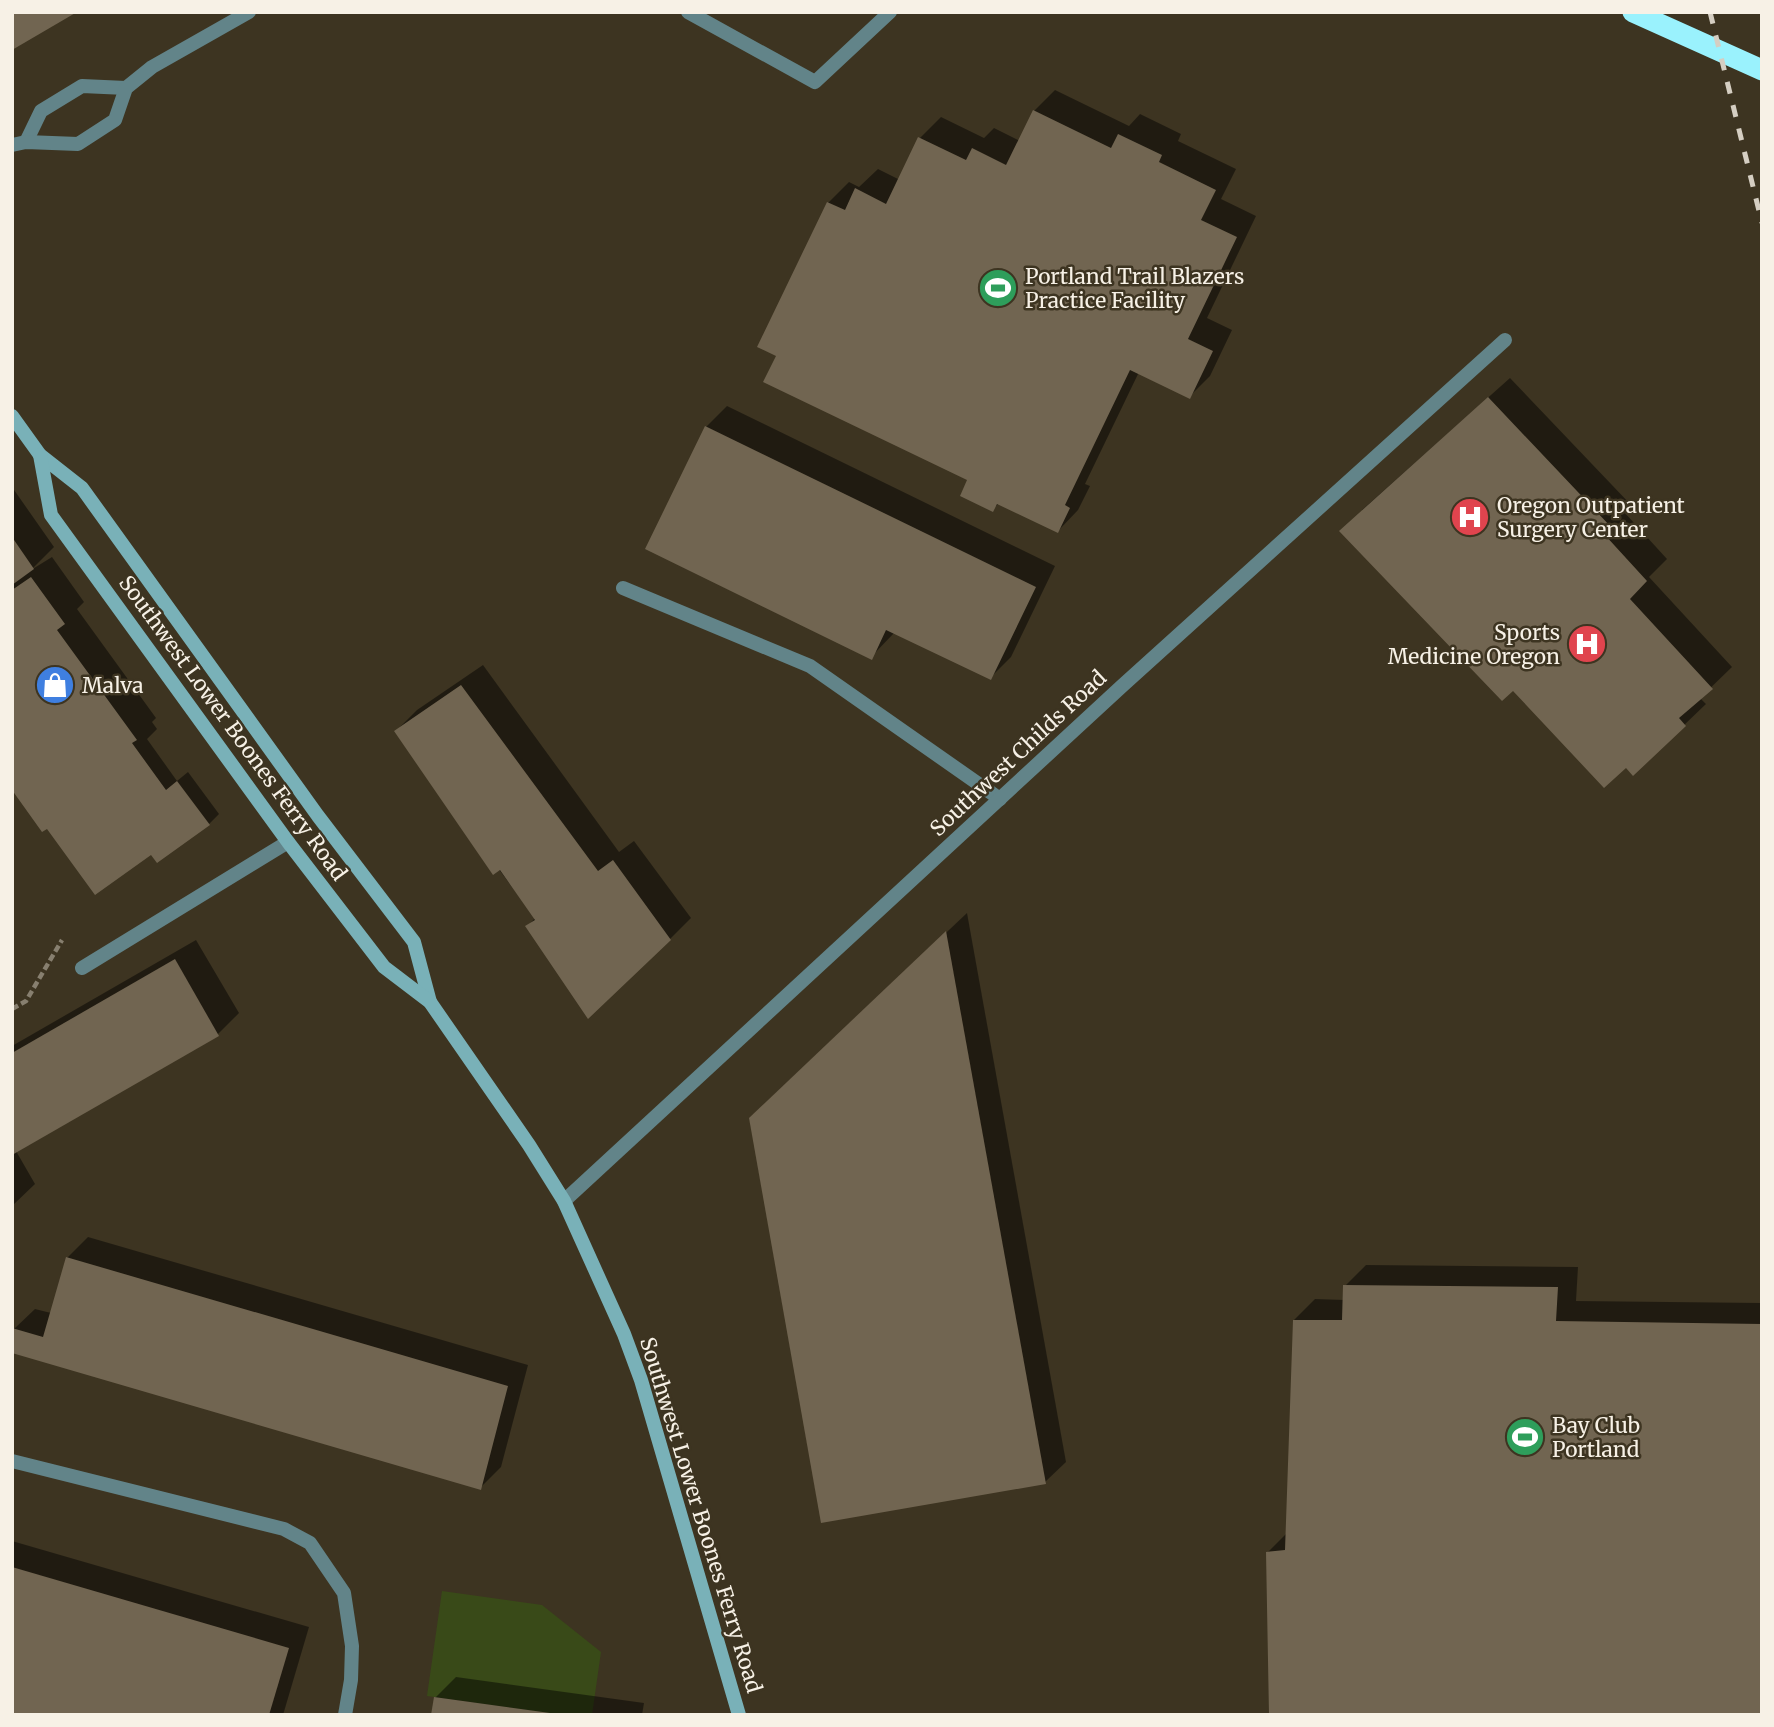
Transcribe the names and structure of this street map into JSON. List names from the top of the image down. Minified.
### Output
{"streets":{"main road":["Southwest Lower Boones Ferry Road"],"street":["Southwest Childs Road"]},"crossings":[["Southwest Lower Boones Ferry Road","Southwest Childs Road"]],"places":{"sports":["Portland Trail Blazers Practice Facility","Bay Club Portland"],"hospital":["Oregon Outpatient Surgery Center","Sports Medicine Oregon"],"shop":["Malva"]}}
